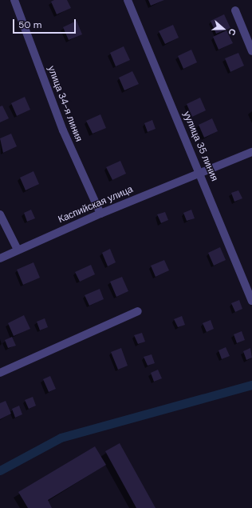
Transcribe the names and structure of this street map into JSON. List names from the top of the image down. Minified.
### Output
{"streets":{"street":["улица 34-я линия","уулица 35 линия","Каспийская улица"]},"crossings":[["улица 34-я линия","Каспийская улица"],["уулица 35 линия","Каспийская улица"]],"scale_bar":"50 m","north":"right"}
